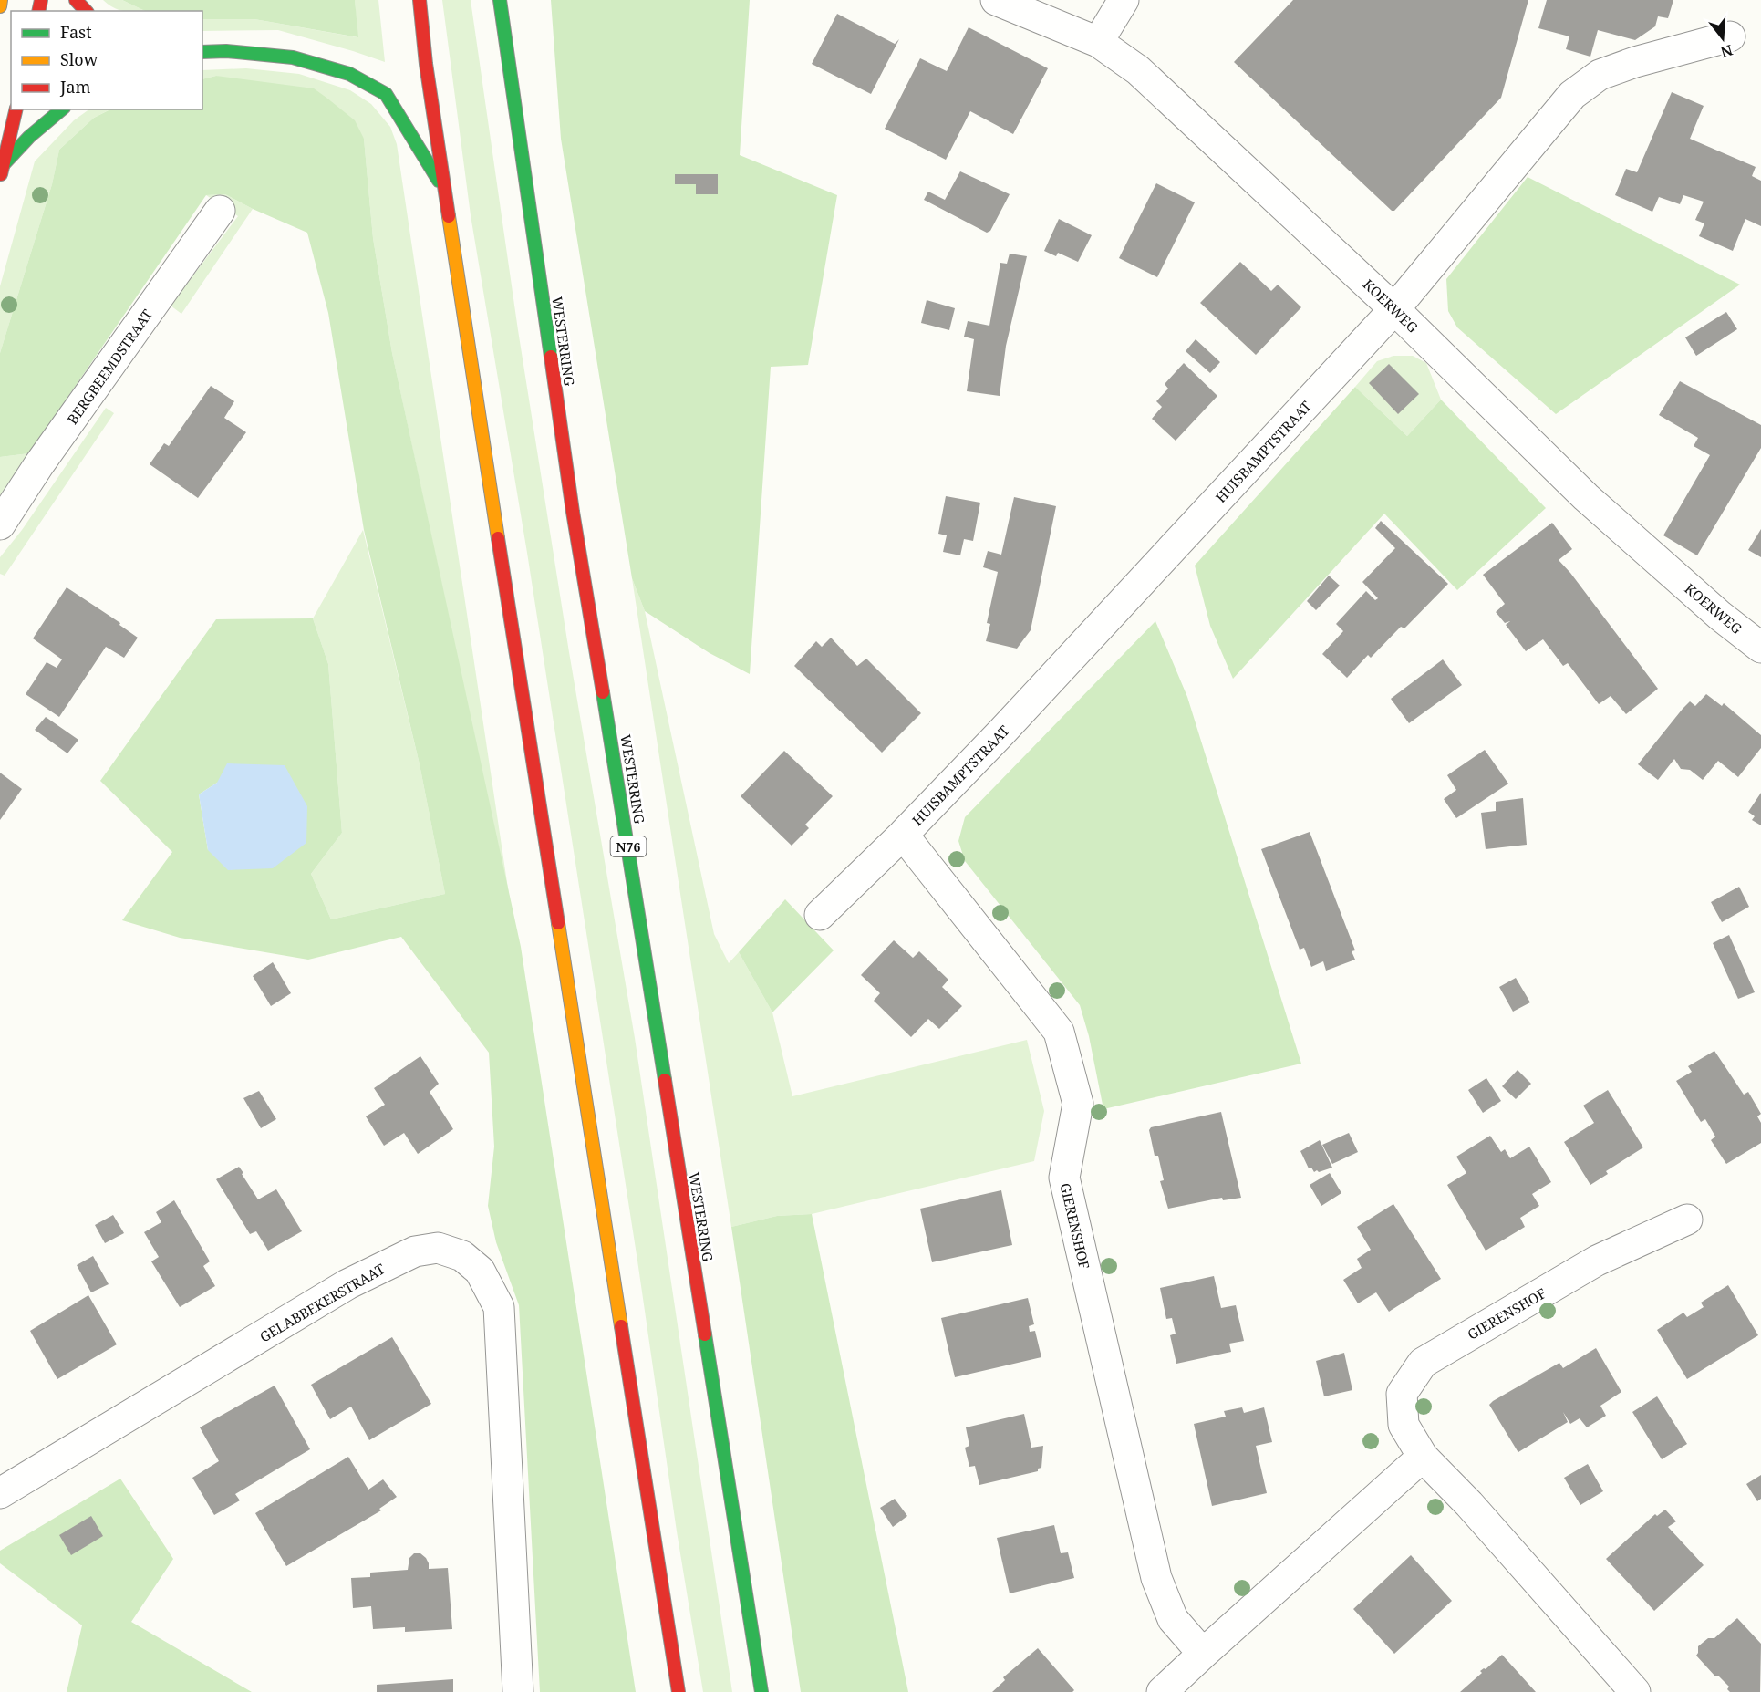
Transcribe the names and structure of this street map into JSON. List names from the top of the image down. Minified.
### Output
{"streets":{"main road":["WESTERRING","N76"],"street":["KOERWEG","BERGBEEMDSTRAAT","HUISBAMPTSTRAAT","GIERENSHOF","GELABBEKERSTRAAT"]},"crossings":[["KOERWEG","HUISBAMPTSTRAAT"],["HUISBAMPTSTRAAT","GIERENSHOF"]],"legend":["Fast","Slow","Jam"],"north":"bottom"}
